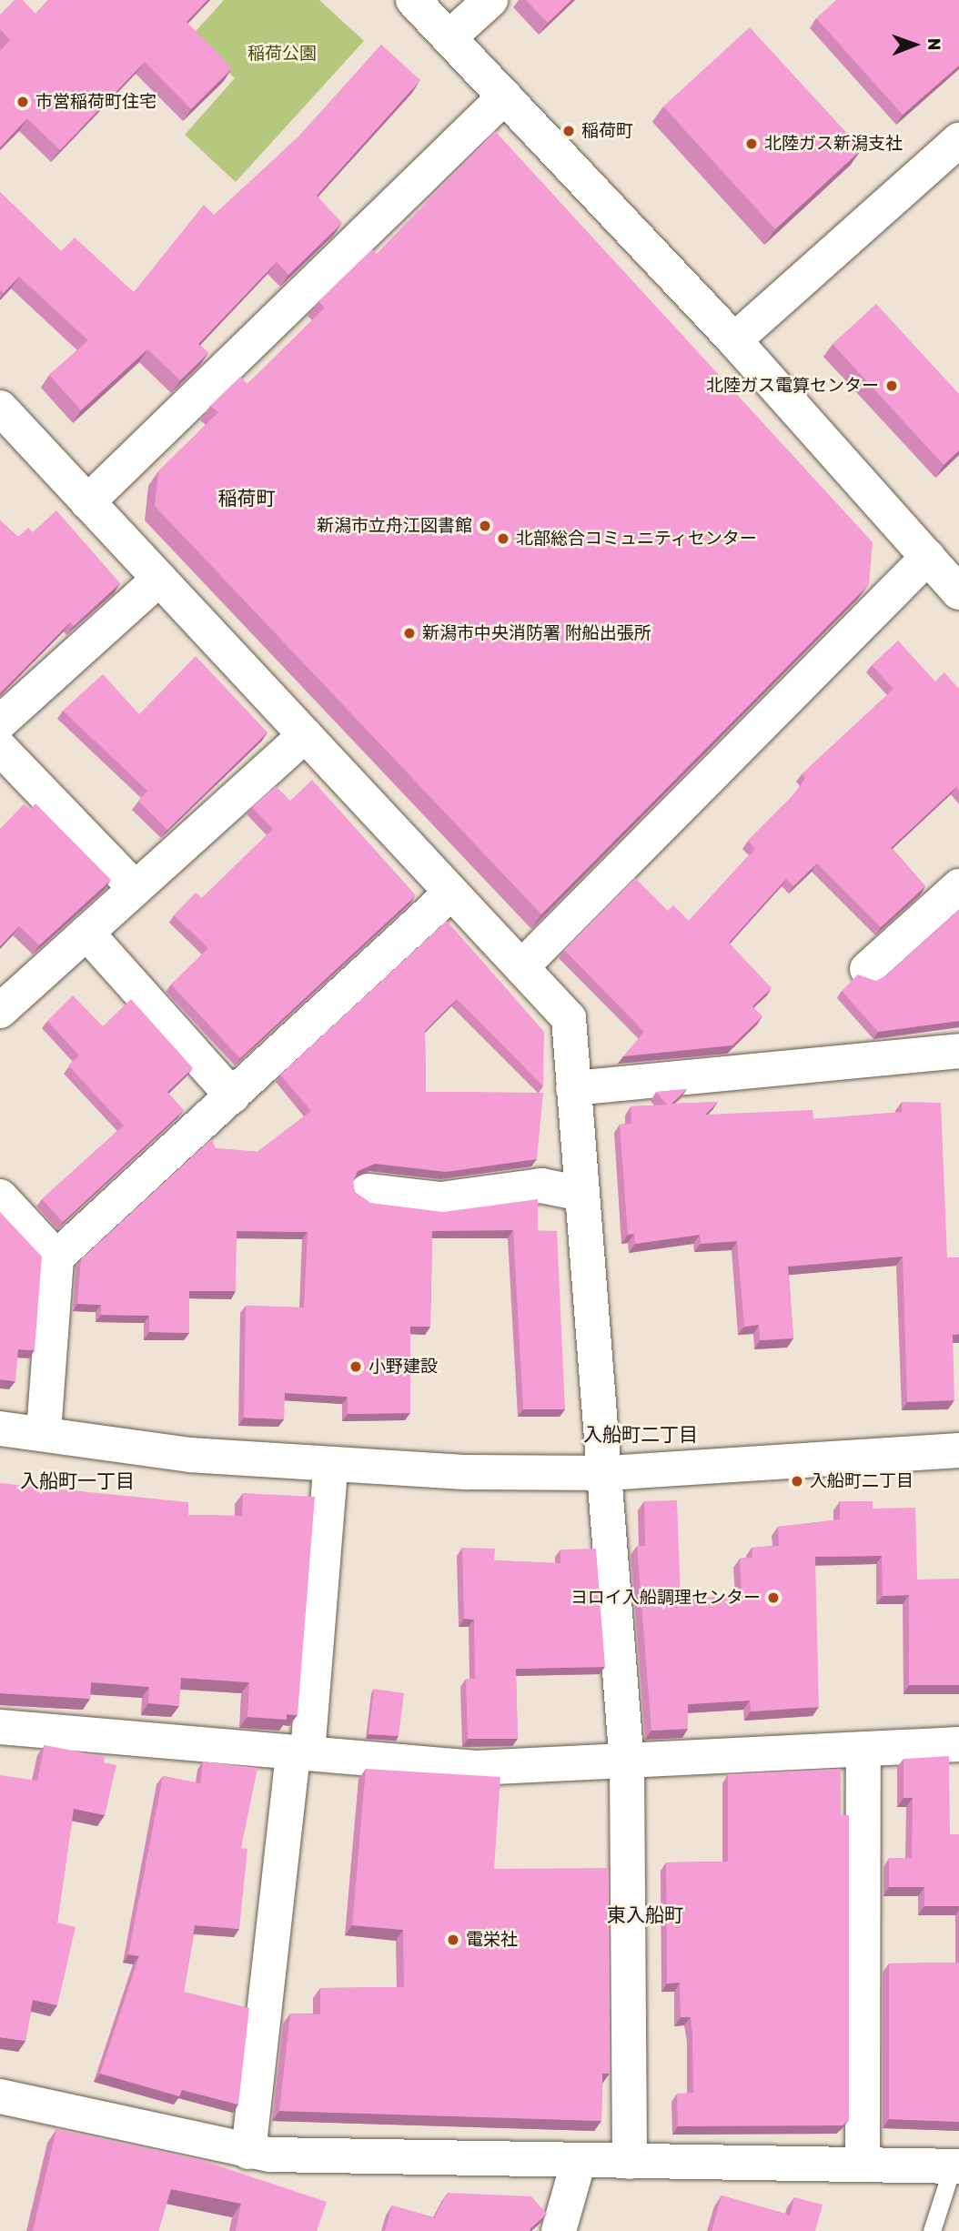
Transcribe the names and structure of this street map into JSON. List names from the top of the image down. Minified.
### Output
{"districts":["稲荷町","入船町二丁目","入船町一丁目","東入船町"],"parks":["稲荷公園"],"places":["市営稲荷町住宅","稲荷町","北陸ガス新潟支社","北陸ガス電算センター","新潟市立舟江図書館","北部総合コミュニティセンター","新潟市中央消防署 附船出張所","小野建設","入船町二丁目","ヨロイ入船調理センター","電栄社"],"north":"right"}
